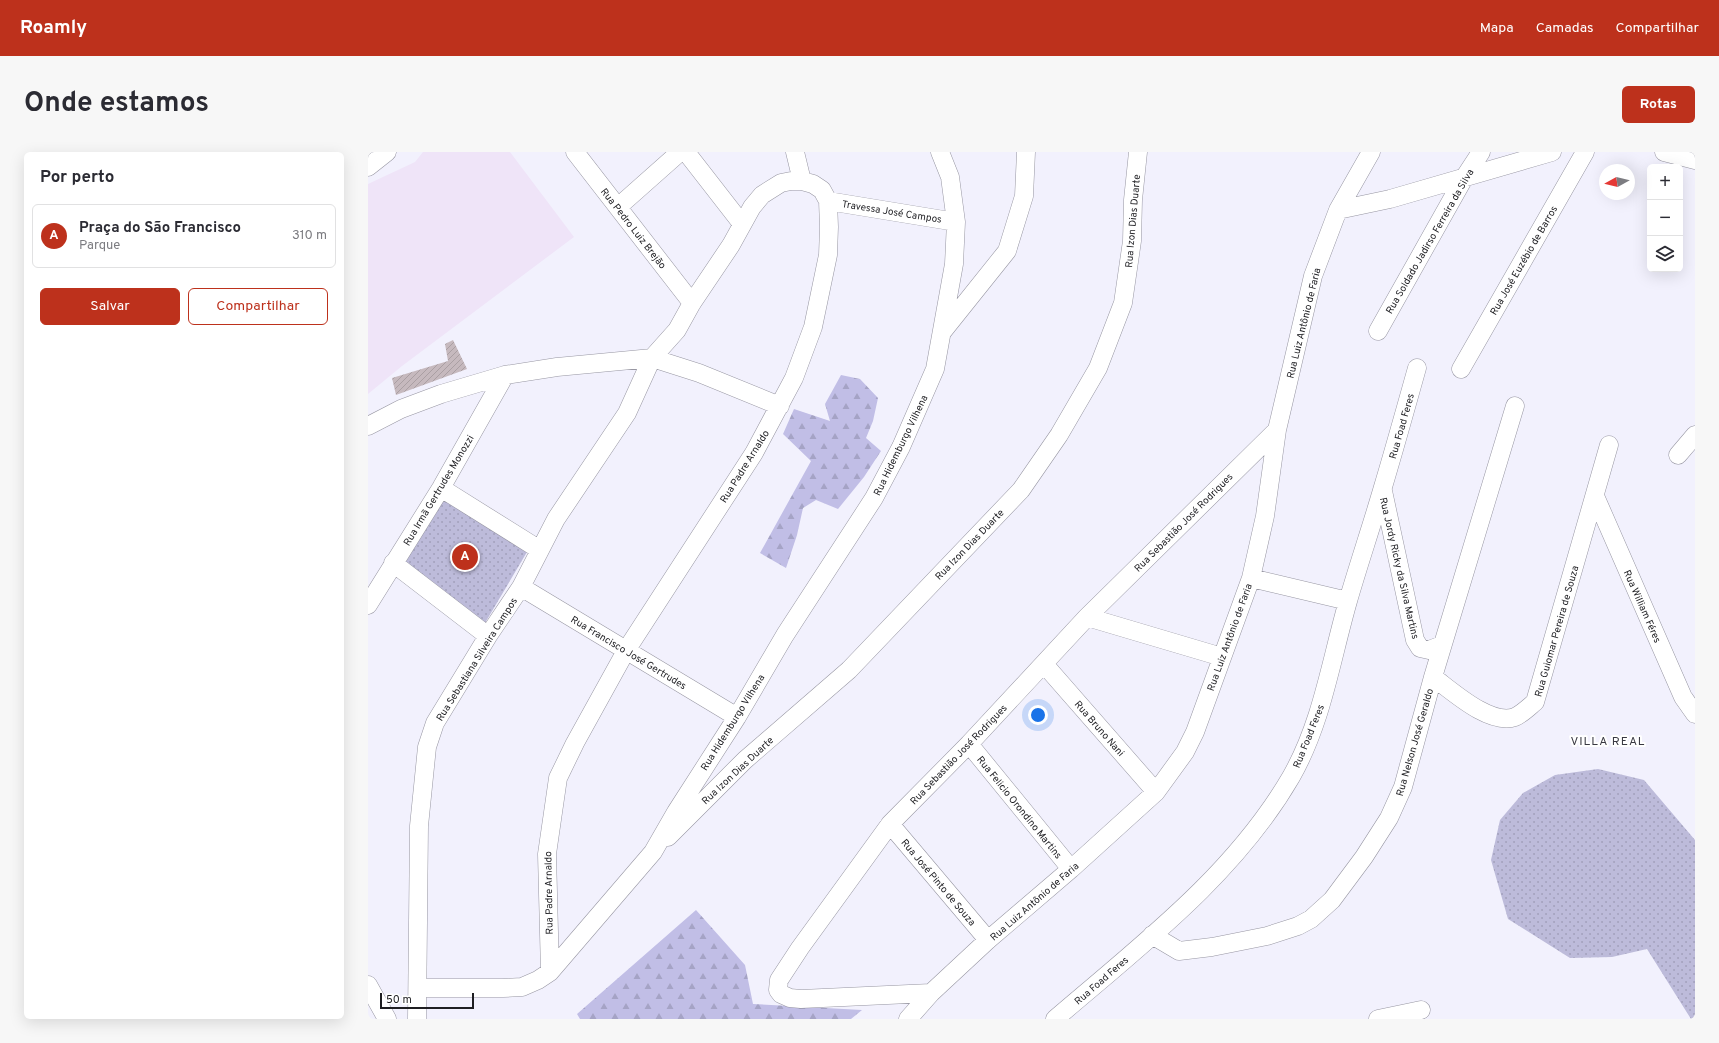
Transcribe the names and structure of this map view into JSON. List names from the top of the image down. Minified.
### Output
{"streets":{"street":["Travessa José Campos","Rua Izon Dias Duarte","Rua Pedro Luiz Brejão","Rua Soldado Jadirso Ferreira da Silva","Rua José Euzébio de Barros","Rua Luiz Antônio de Faria","Rua Foad Feres","Rua Hidemburgo Vilhena","Rua Padre Arnaldo","Rua Irmã Gertrudes Monozzi","Rua Sebastião José Rodrigues","Rua Jordy Ricky da Silva Martins","Rua William Féres","Rua Guiomar Pereira de Souza","Rua Francisco José Gertrudes","Rua Sebastiana Silveira Campos","Rua Bruno Nani","Rua Nelson José Geraldo","Rua Felicio Orondino Martins","Rua José Pinto de Souza"]},"crossings":[["Travessa José Campos","Rua Hidemburgo Vilhena"],["Travessa José Campos","Rua Padre Arnaldo"],["Rua Izon Dias Duarte","Rua Hidemburgo Vilhena"],["Rua Luiz Antônio de Faria","Rua Sebastião José Rodrigues"],["Rua Luiz Antônio de Faria","Rua Bruno Nani"],["Rua Luiz Antônio de Faria","Rua Felicio Orondino Martins"],["Rua Luiz Antônio de Faria","Rua José Pinto de Souza"],["Rua Foad Feres","Rua Jordy Ricky da Silva Martins"],["Rua Foad Feres","Rua Nelson José Geraldo"],["Rua Hidemburgo Vilhena","Rua Padre Arnaldo"],["Rua Hidemburgo Vilhena","Rua Francisco José Gertrudes"],["Rua Hidemburgo Vilhena","Rua Sebastiana Silveira Campos"],["Rua Padre Arnaldo","Rua Francisco José Gertrudes"],["Rua Sebastião José Rodrigues","Rua Bruno Nani"],["Rua Sebastião José Rodrigues","Rua Felicio Orondino Martins"],["Rua Sebastião José Rodrigues","Rua José Pinto de Souza"],["Rua Jordy Ricky da Silva Martins","Rua Nelson José Geraldo"],["Rua William Féres","Rua Guiomar Pereira de Souza"],["Rua Guiomar Pereira de Souza","Rua Nelson José Geraldo"],["Rua Francisco José Gertrudes","Rua Sebastiana Silveira Campos"]],"districts":["VILLA REAL"],"scale_bar":"50 m","north":"left","page":{"header":"Roamly","nav":["Mapa","Camadas","Compartilhar"],"title":"Onde estamos","buttons":["Rotas",["Salvar","Compartilhar"]],"heading":"Por perto","map_buttons":["+","−"],"list":[{"mark":"A","name":"Praça do São Francisco","note":"Parque","value":"310 m"}],"pins":"A","scale":"50 m"}}
